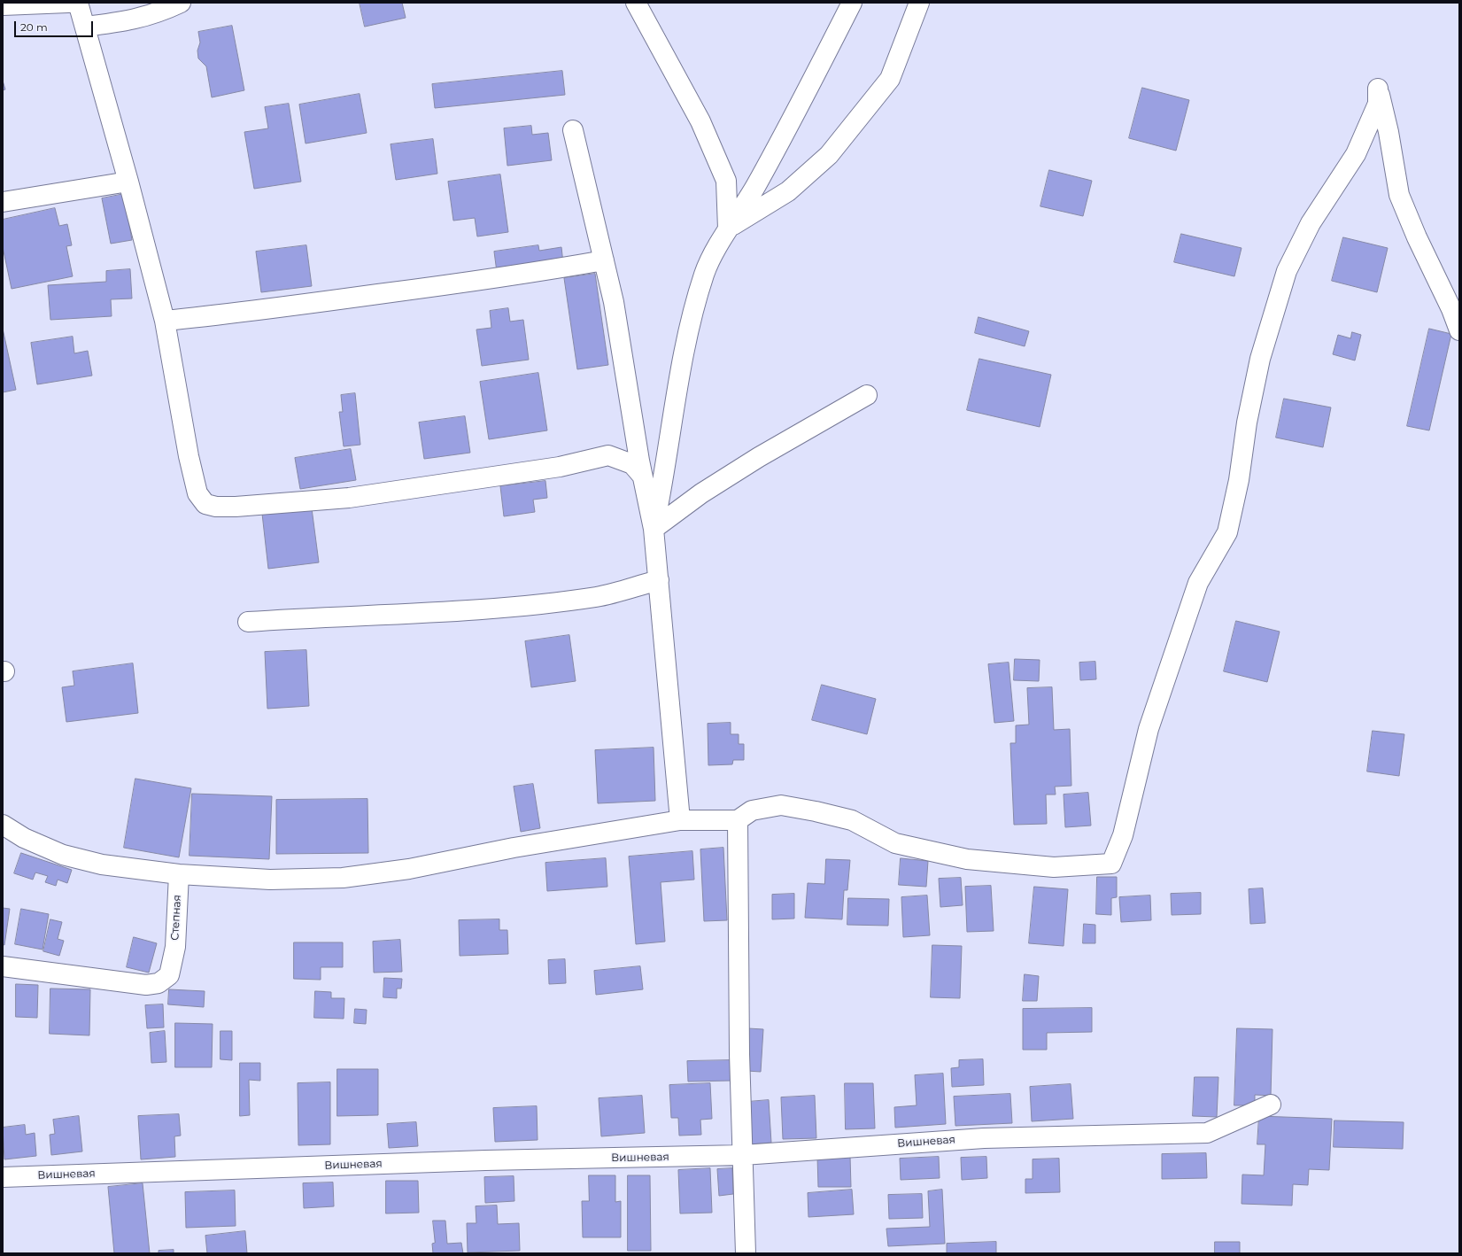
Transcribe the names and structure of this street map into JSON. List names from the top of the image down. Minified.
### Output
{"streets":{"street":["Степная","Вишневая"]},"scale_bar":"20 m"}
